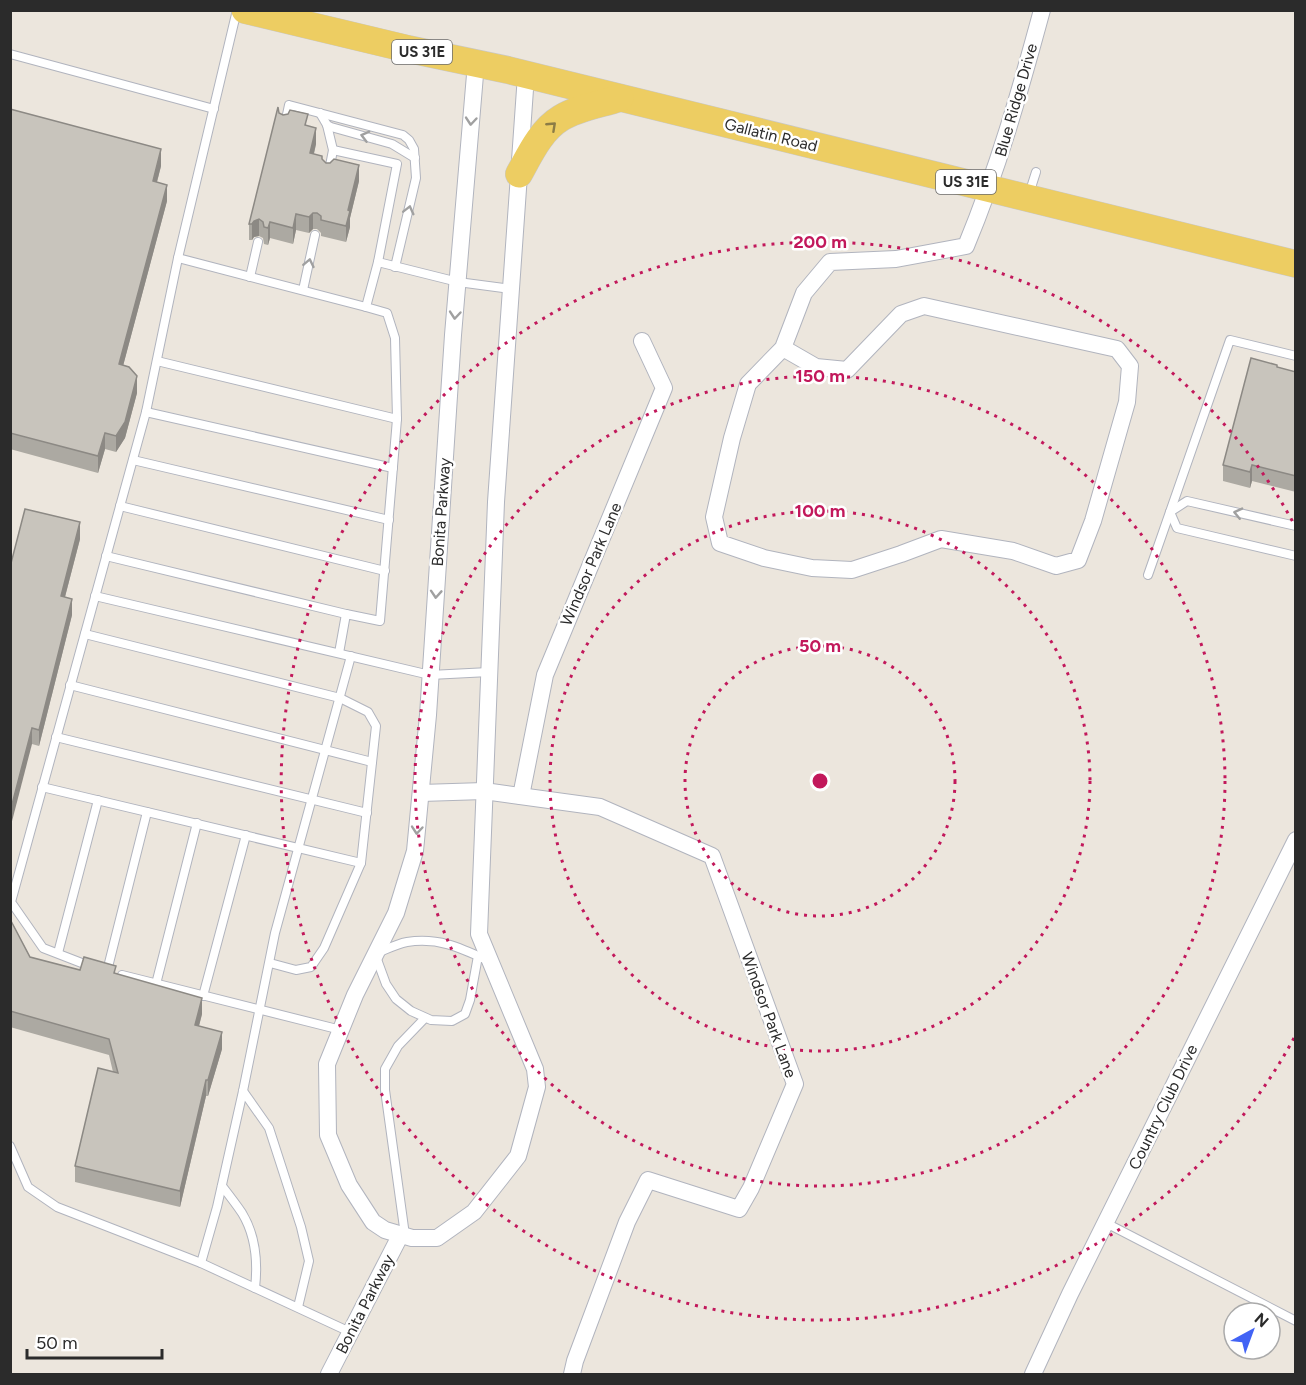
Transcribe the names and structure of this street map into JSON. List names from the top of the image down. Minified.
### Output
{"streets":{"main road":["US 31E","Gallatin Road"],"street":["Blue Ridge Drive","Bonita Parkway","Windsor Park Lane","Country Club Drive"]},"crossings":[["Blue Ridge Drive","Gallatin Road"],["Gallatin Road","Bonita Parkway"],["Bonita Parkway","Windsor Park Lane"]],"scale_bar":"50 m","north":"top right","rings":["200 m","150 m","100 m","50 m"]}
